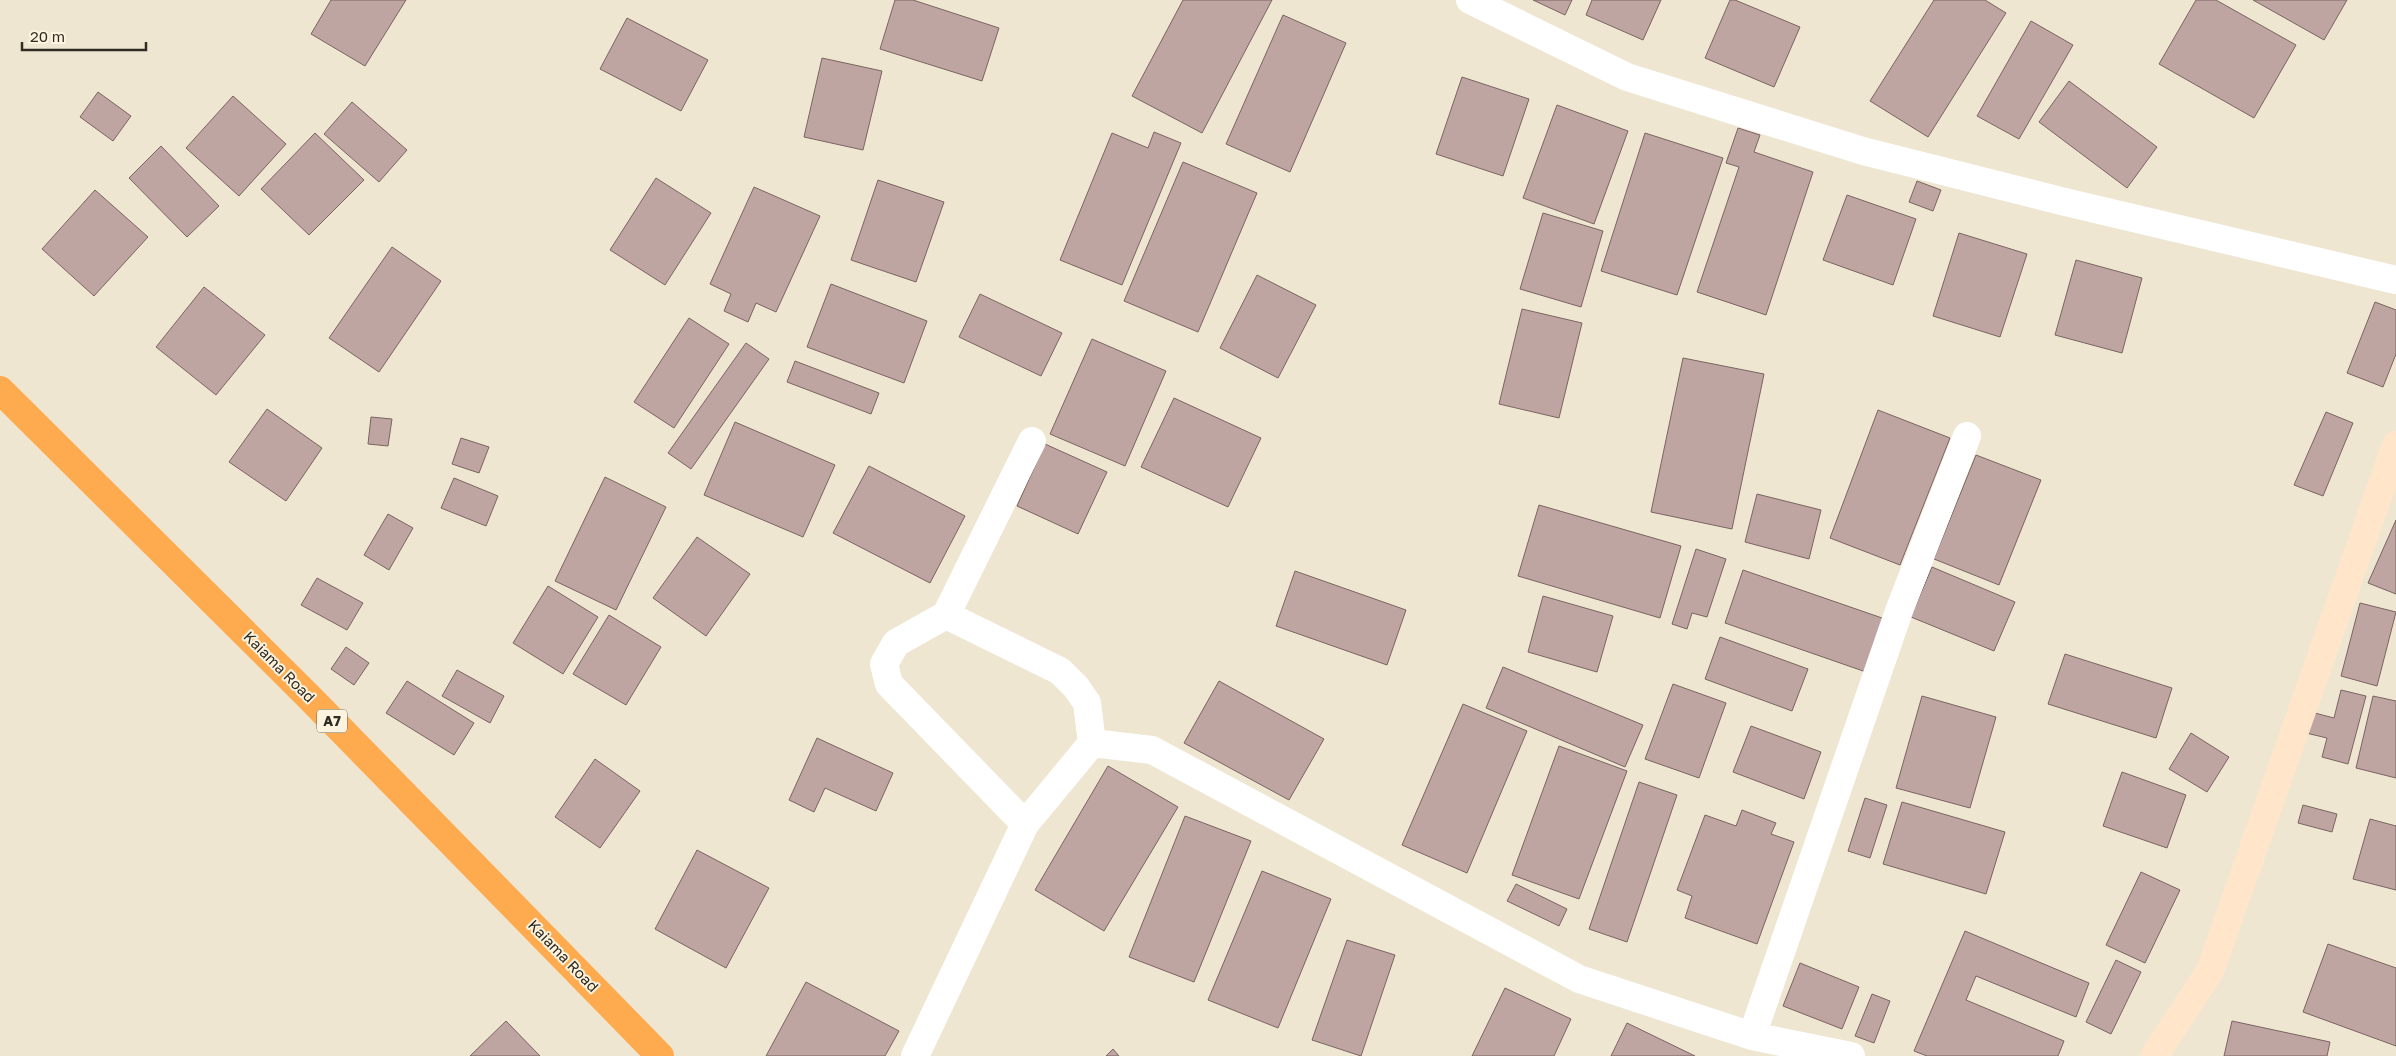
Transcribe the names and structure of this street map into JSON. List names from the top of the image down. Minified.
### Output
{"streets":{"highway":["Kaiama Road","A7"]},"scale_bar":"20 m"}
